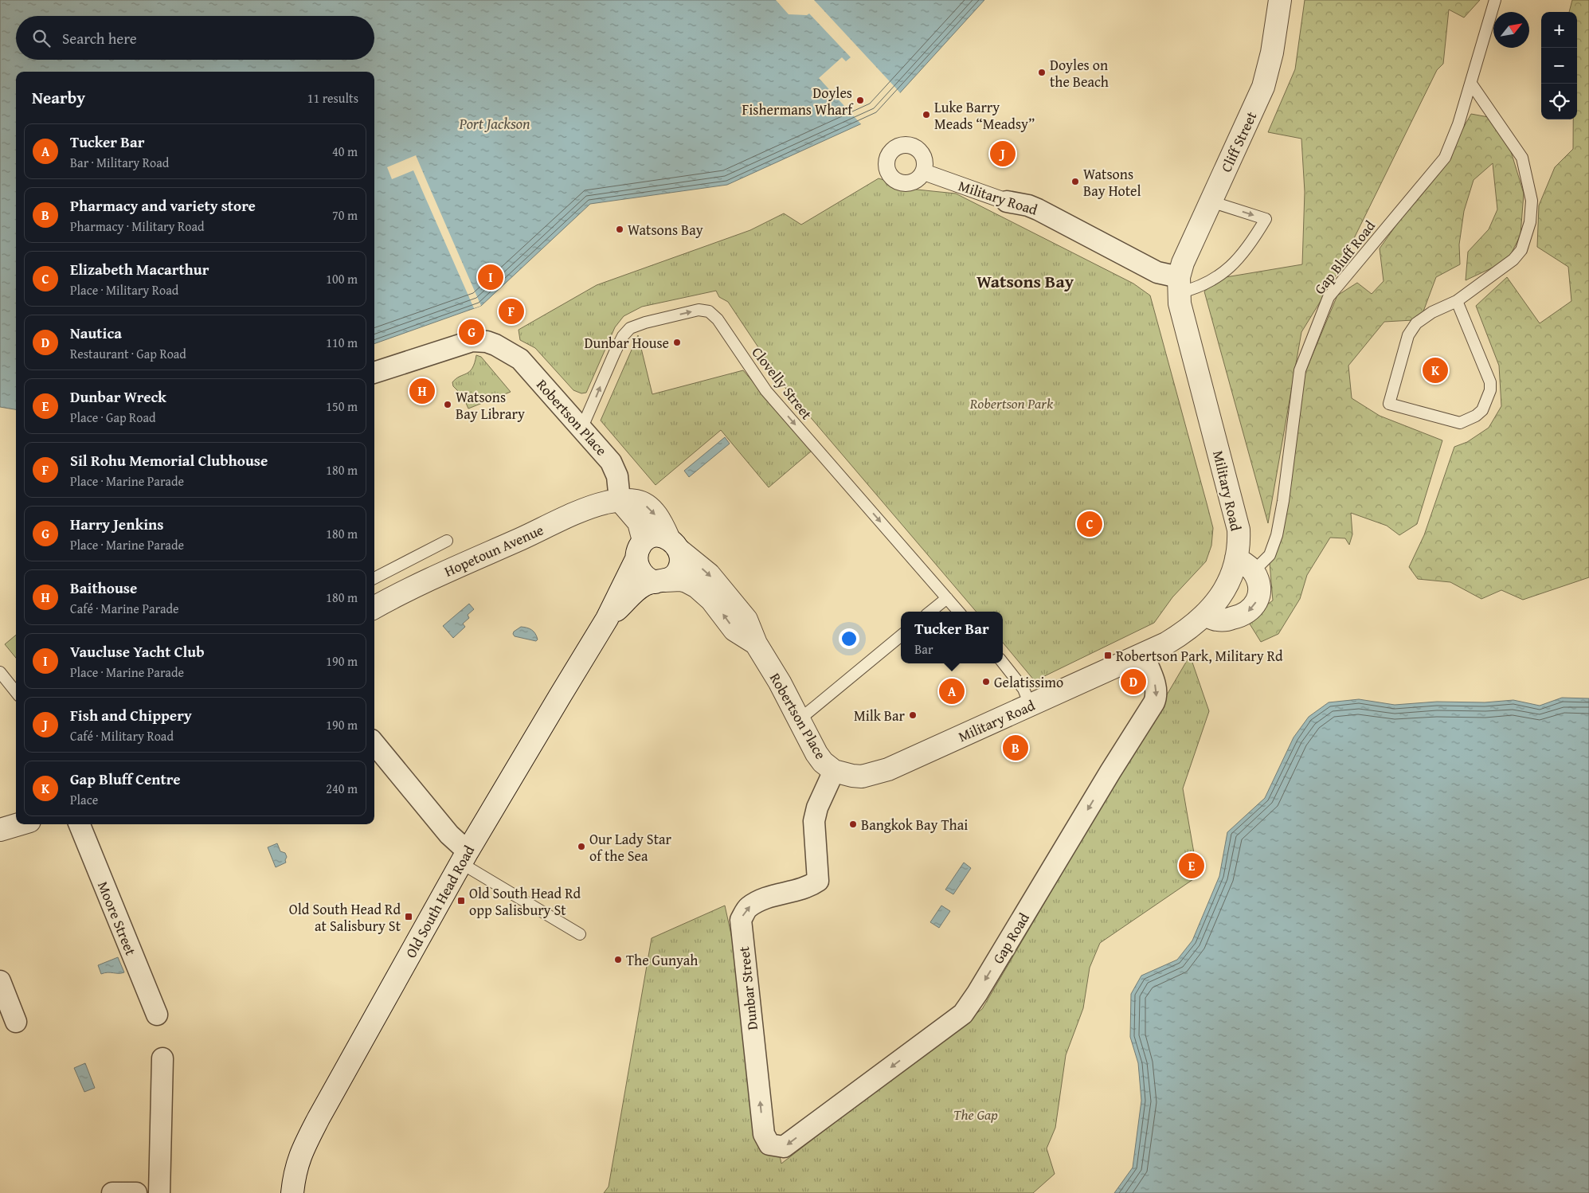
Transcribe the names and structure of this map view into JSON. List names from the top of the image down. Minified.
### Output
{"streets":{"street":["Cliff Street","Military Road","Robertson Place","Hopetoun Avenue","Old South Head Road","Moore Street","Gap Road","Dunbar Street"],"lane":["Gap Bluff Road","Clovelly Street"]},"crossings":[["Cliff Street","Military Road"],["Military Road","Robertson Place"],["Military Road","Gap Road"],["Clovelly Street","Robertson Place"],["Robertson Place","Hopetoun Avenue"],["Robertson Place","Old South Head Road"],["Robertson Place","Dunbar Street"],["Hopetoun Avenue","Old South Head Road"],["Gap Road","Dunbar Street"]],"one_way":["Gap Road","Dunbar Street"],"districts":["Watsons Bay"],"water":["Port Jackson"],"parks":["Robertson Park","The Gap"],"places":{"other":["Doyles on the Beach","Doyles Fishermans Wharf","Luke Barry Meads “Meadsy”","Watsons Bay Hotel","Watsons Bay","Dunbar House","Watsons Bay Library","Gelatissimo","Milk Bar","Bangkok Bay Thai","Our Lady Star of the Sea","The Gunyah"],"transit":["Robertson Park, Military Rd","Old South Head Rd opp Salisbury St","Old South Head Rd at Salisbury St"]},"north":"top right","page":{"map_buttons":["+","−"],"search":"Search here","heading":["Nearby","11 results"],"list":[{"mark":"A","name":"Tucker Bar","note":"Bar · Military Road","value":"40 m"},{"mark":"B","name":"Pharmacy and variety store","note":"Pharmacy · Military Road","value":"70 m"},{"mark":"C","name":"Elizabeth Macarthur","note":"Place · Military Road","value":"100 m"},{"mark":"D","name":"Nautica","note":"Restaurant · Gap Road","value":"110 m"},{"mark":"E","name":"Dunbar Wreck","note":"Place · Gap Road","value":"150 m"},{"mark":"F","name":"Sil Rohu Memorial Clubhouse","note":"Place · Marine Parade","value":"180 m"},{"mark":"G","name":"Harry Jenkins","note":"Place · Marine Parade","value":"180 m"},{"mark":"H","name":"Baithouse","note":"Café · Marine Parade","value":"180 m"},{"mark":"I","name":"Vaucluse Yacht Club","note":"Place · Marine Parade","value":"190 m"},{"mark":"J","name":"Fish and Chippery","note":"Café · Military Road","value":"190 m"},{"mark":"K","name":"Gap Bluff Centre","note":"Place","value":"240 m"}],"pins":["J","I","F","G","K","H","C","D","A","B","E"],"popup":["Tucker Bar","Bar"]}}
